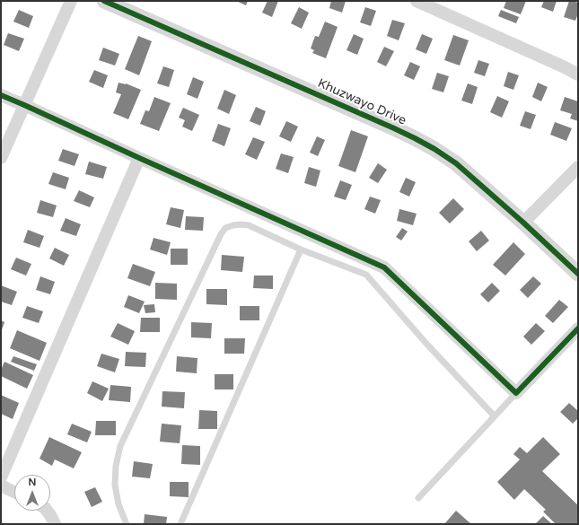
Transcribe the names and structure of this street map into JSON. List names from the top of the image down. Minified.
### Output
{"streets":{"street":["Khuzwayo Drive"]},"north":"top"}
